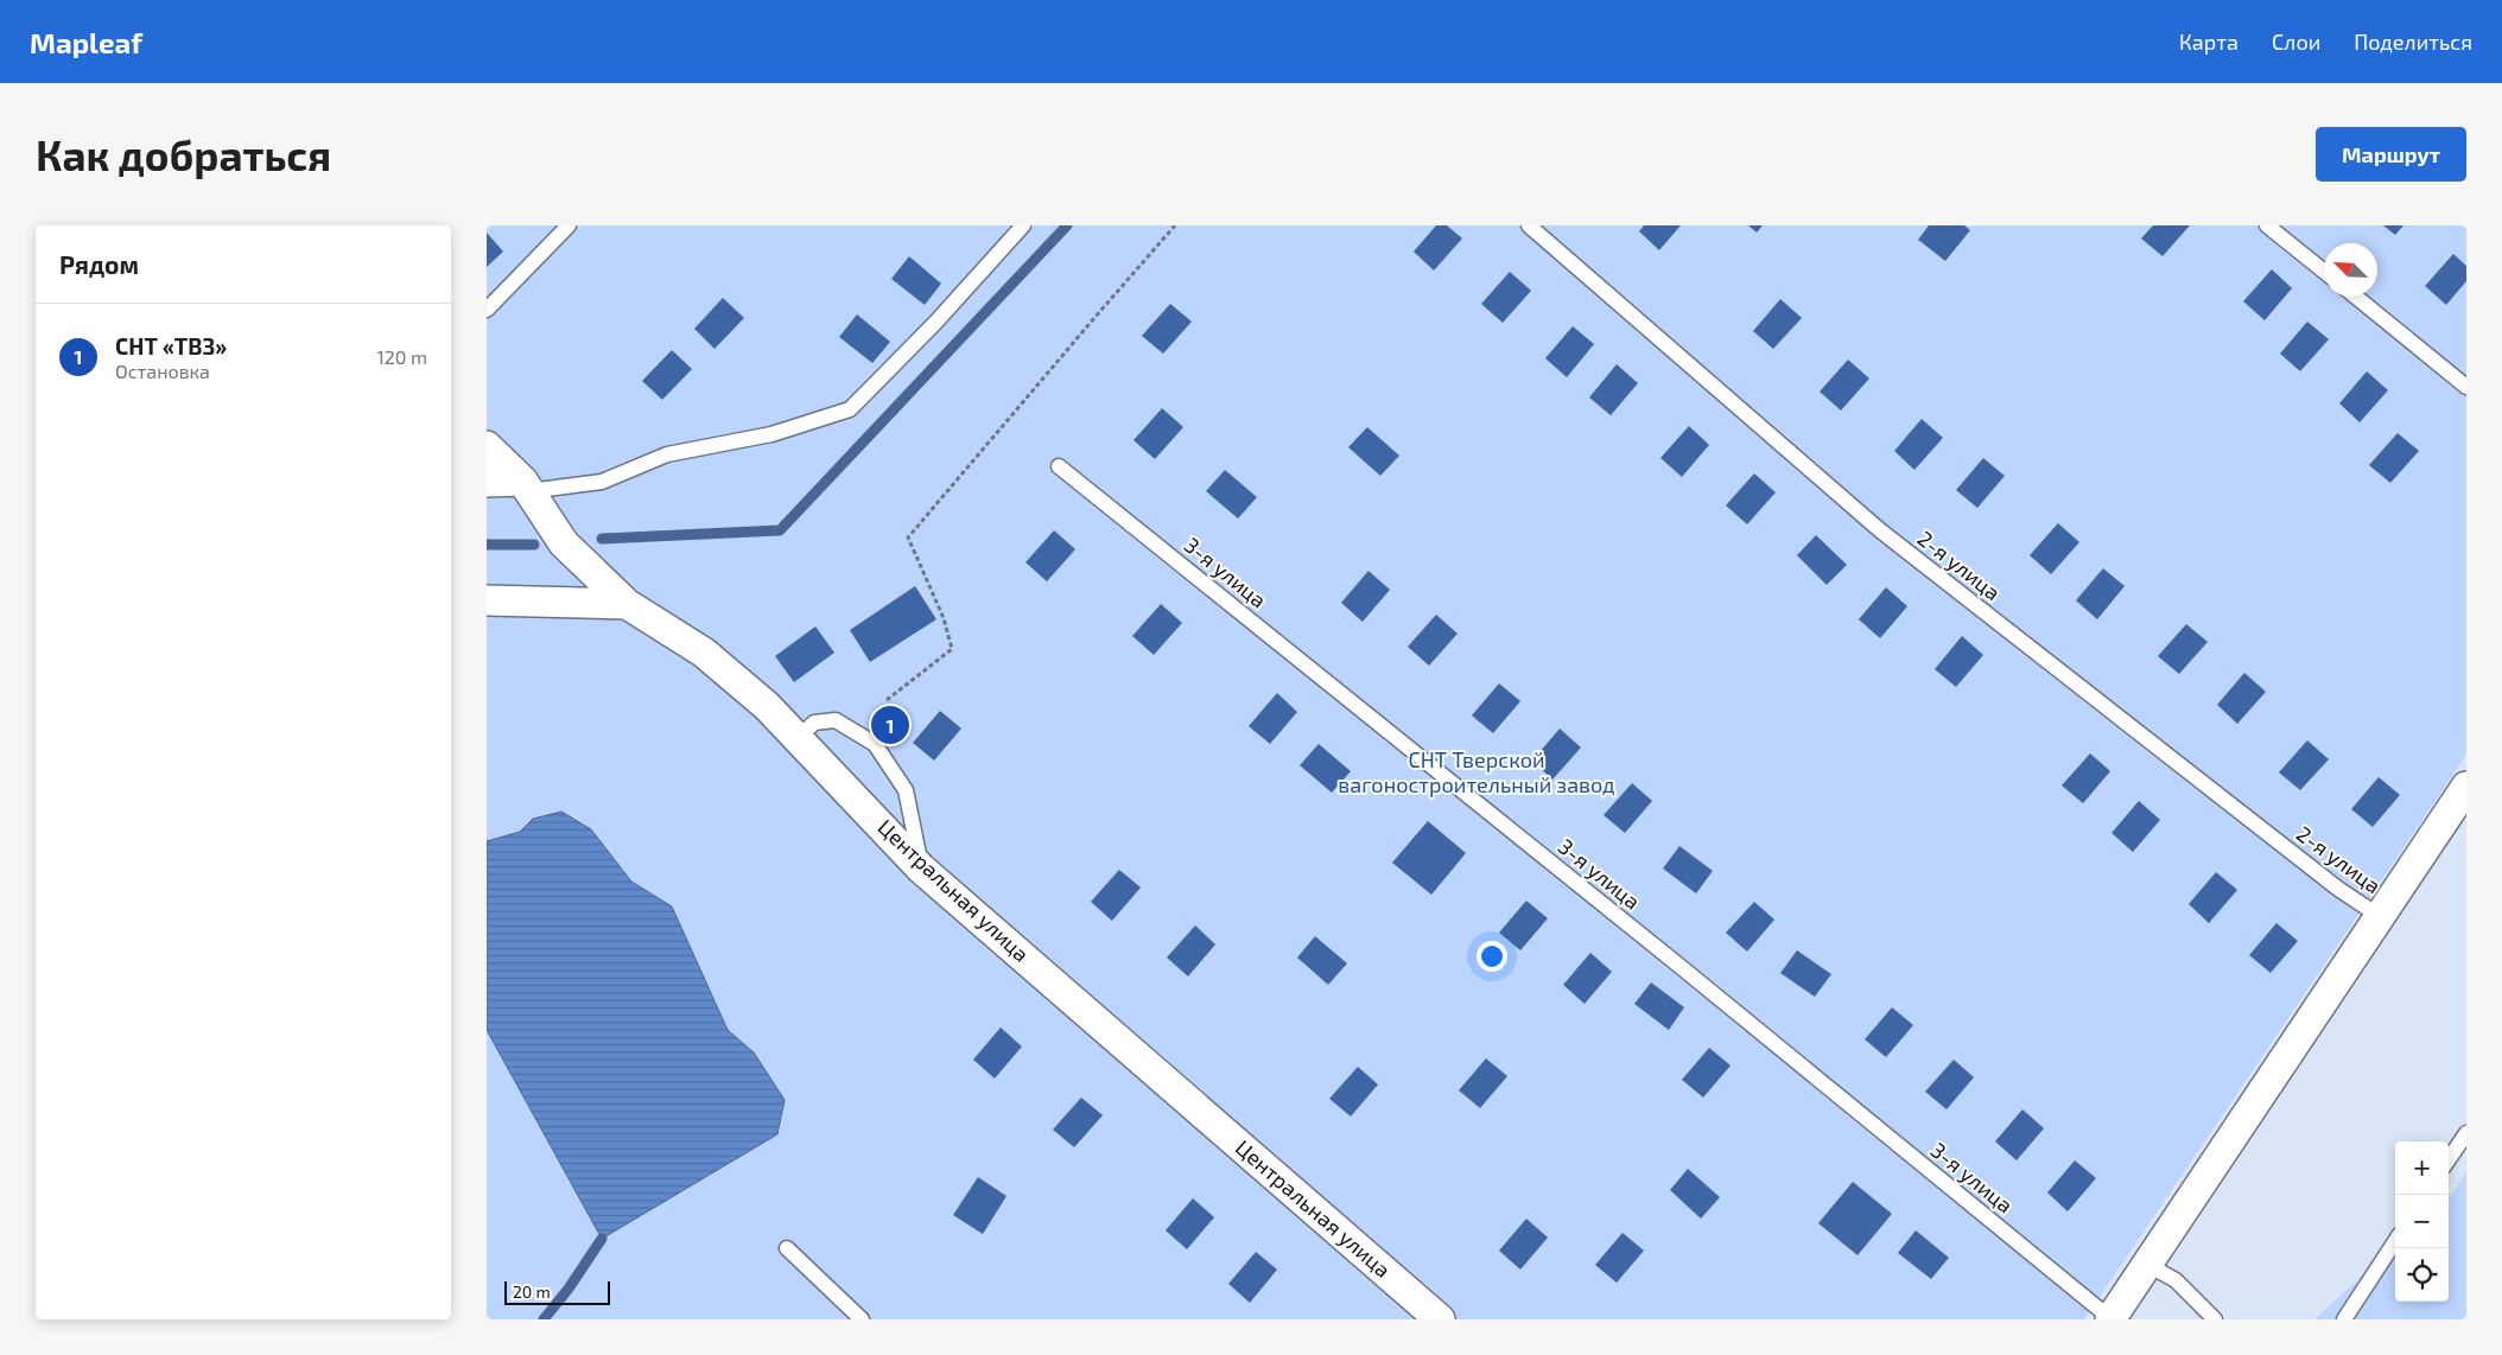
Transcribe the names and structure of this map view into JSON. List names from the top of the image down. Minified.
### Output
{"streets":{"street":["Центральная улица"],"lane":["2-я улица","3-я улица"]},"parks":["СНТ Тверской вагоностроительный завод"],"scale_bar":"20 m","north":"top left","page":{"header":"Mapleaf","nav":["Карта","Слои","Поделиться"],"buttons":"Маршрут","title":"Как добраться","heading":"Рядом","list":[{"mark":"1","name":"СНТ «ТВЗ»","note":"Остановка","value":"120 m"}],"pins":"1","map_buttons":["+","−"],"scale":"20 m"}}
